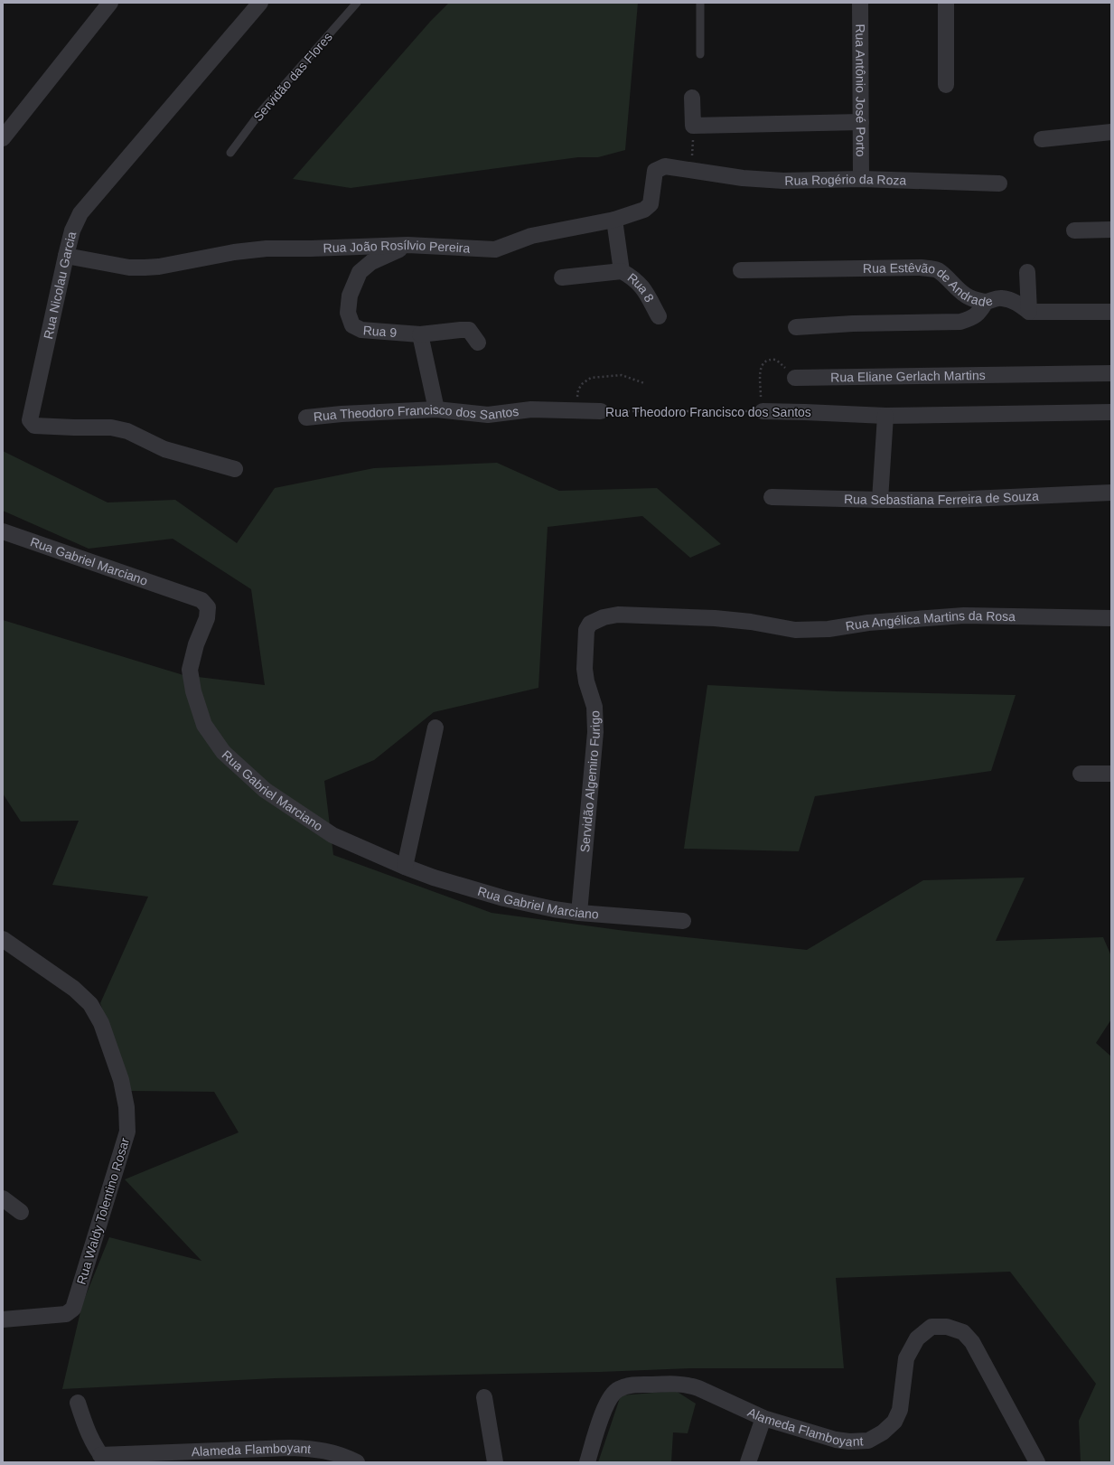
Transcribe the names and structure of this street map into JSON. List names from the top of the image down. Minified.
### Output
{"streets":{"street":["Rua Antônio José Porto","Rua Rogério da Roza","Rua João Rosílvio Pereira","Rua Estêvão de Andrade","Rua Nicolau Garcia","Rua 8","Rua 9","Rua Eliane Gerlach Martins","Rua Theodoro Francisco dos Santos","Rua Sebastiana Ferreira de Souza","Rua Gabriel Marciano","Rua Angélica Martins da Rosa","Servidão Algemiro Furigo","Rua Waldy Tolentino Rosar","Alameda Flamboyant"],"lane":["Servidão das Flores"]},"crossings":[["Rua Antônio José Porto","Rua Rogério da Roza"],["Rua Rogério da Roza","Rua João Rosílvio Pereira"],["Rua João Rosílvio Pereira","Rua Nicolau Garcia"],["Rua João Rosílvio Pereira","Rua 8"],["Rua João Rosílvio Pereira","Rua 9"],["Rua Gabriel Marciano","Servidão Algemiro Furigo"],["Rua Angélica Martins da Rosa","Servidão Algemiro Furigo"]]}
